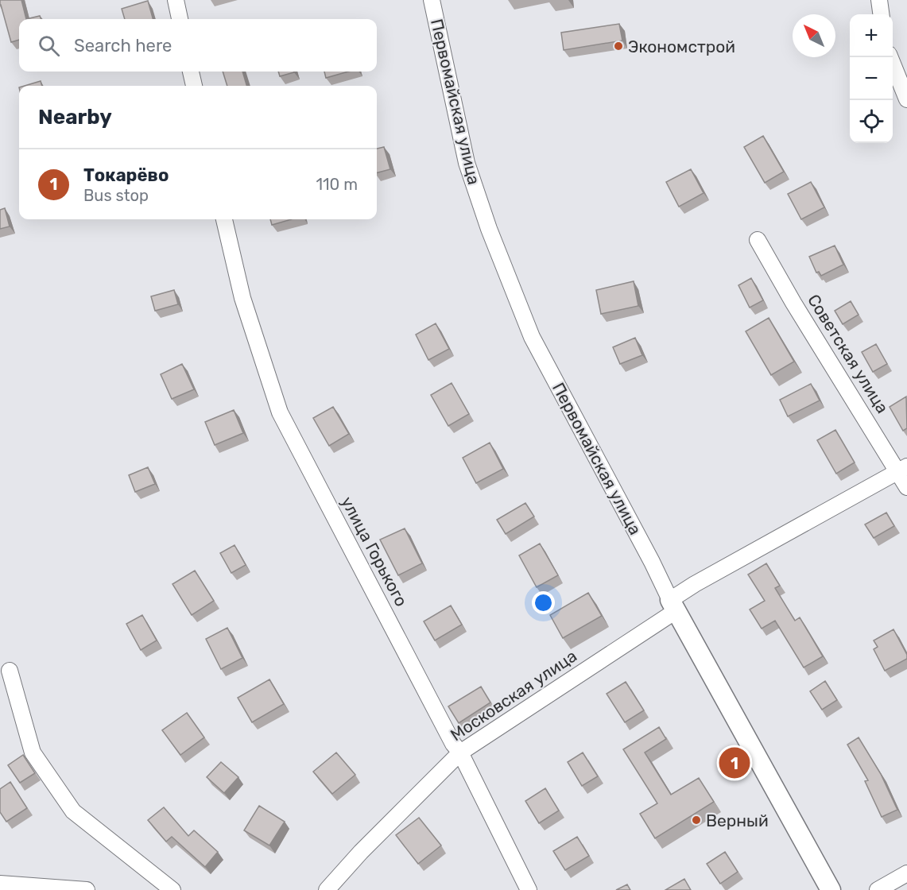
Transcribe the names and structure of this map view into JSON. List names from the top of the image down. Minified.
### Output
{"streets":{"street":["Первомайская улица","Советская улица","улица Горького","Московская улица"]},"crossings":[["Первомайская улица","Московская улица"],["Советская улица","Московская улица"],["улица Горького","Московская улица"]],"places":["Экономстрой","Верный"],"north":"top left","page":{"map_buttons":["+","−"],"search":"Search here","heading":"Nearby","list":[{"mark":"1","name":"Токарёво","note":"Bus stop","value":"110 m"}],"pins":"1"}}
